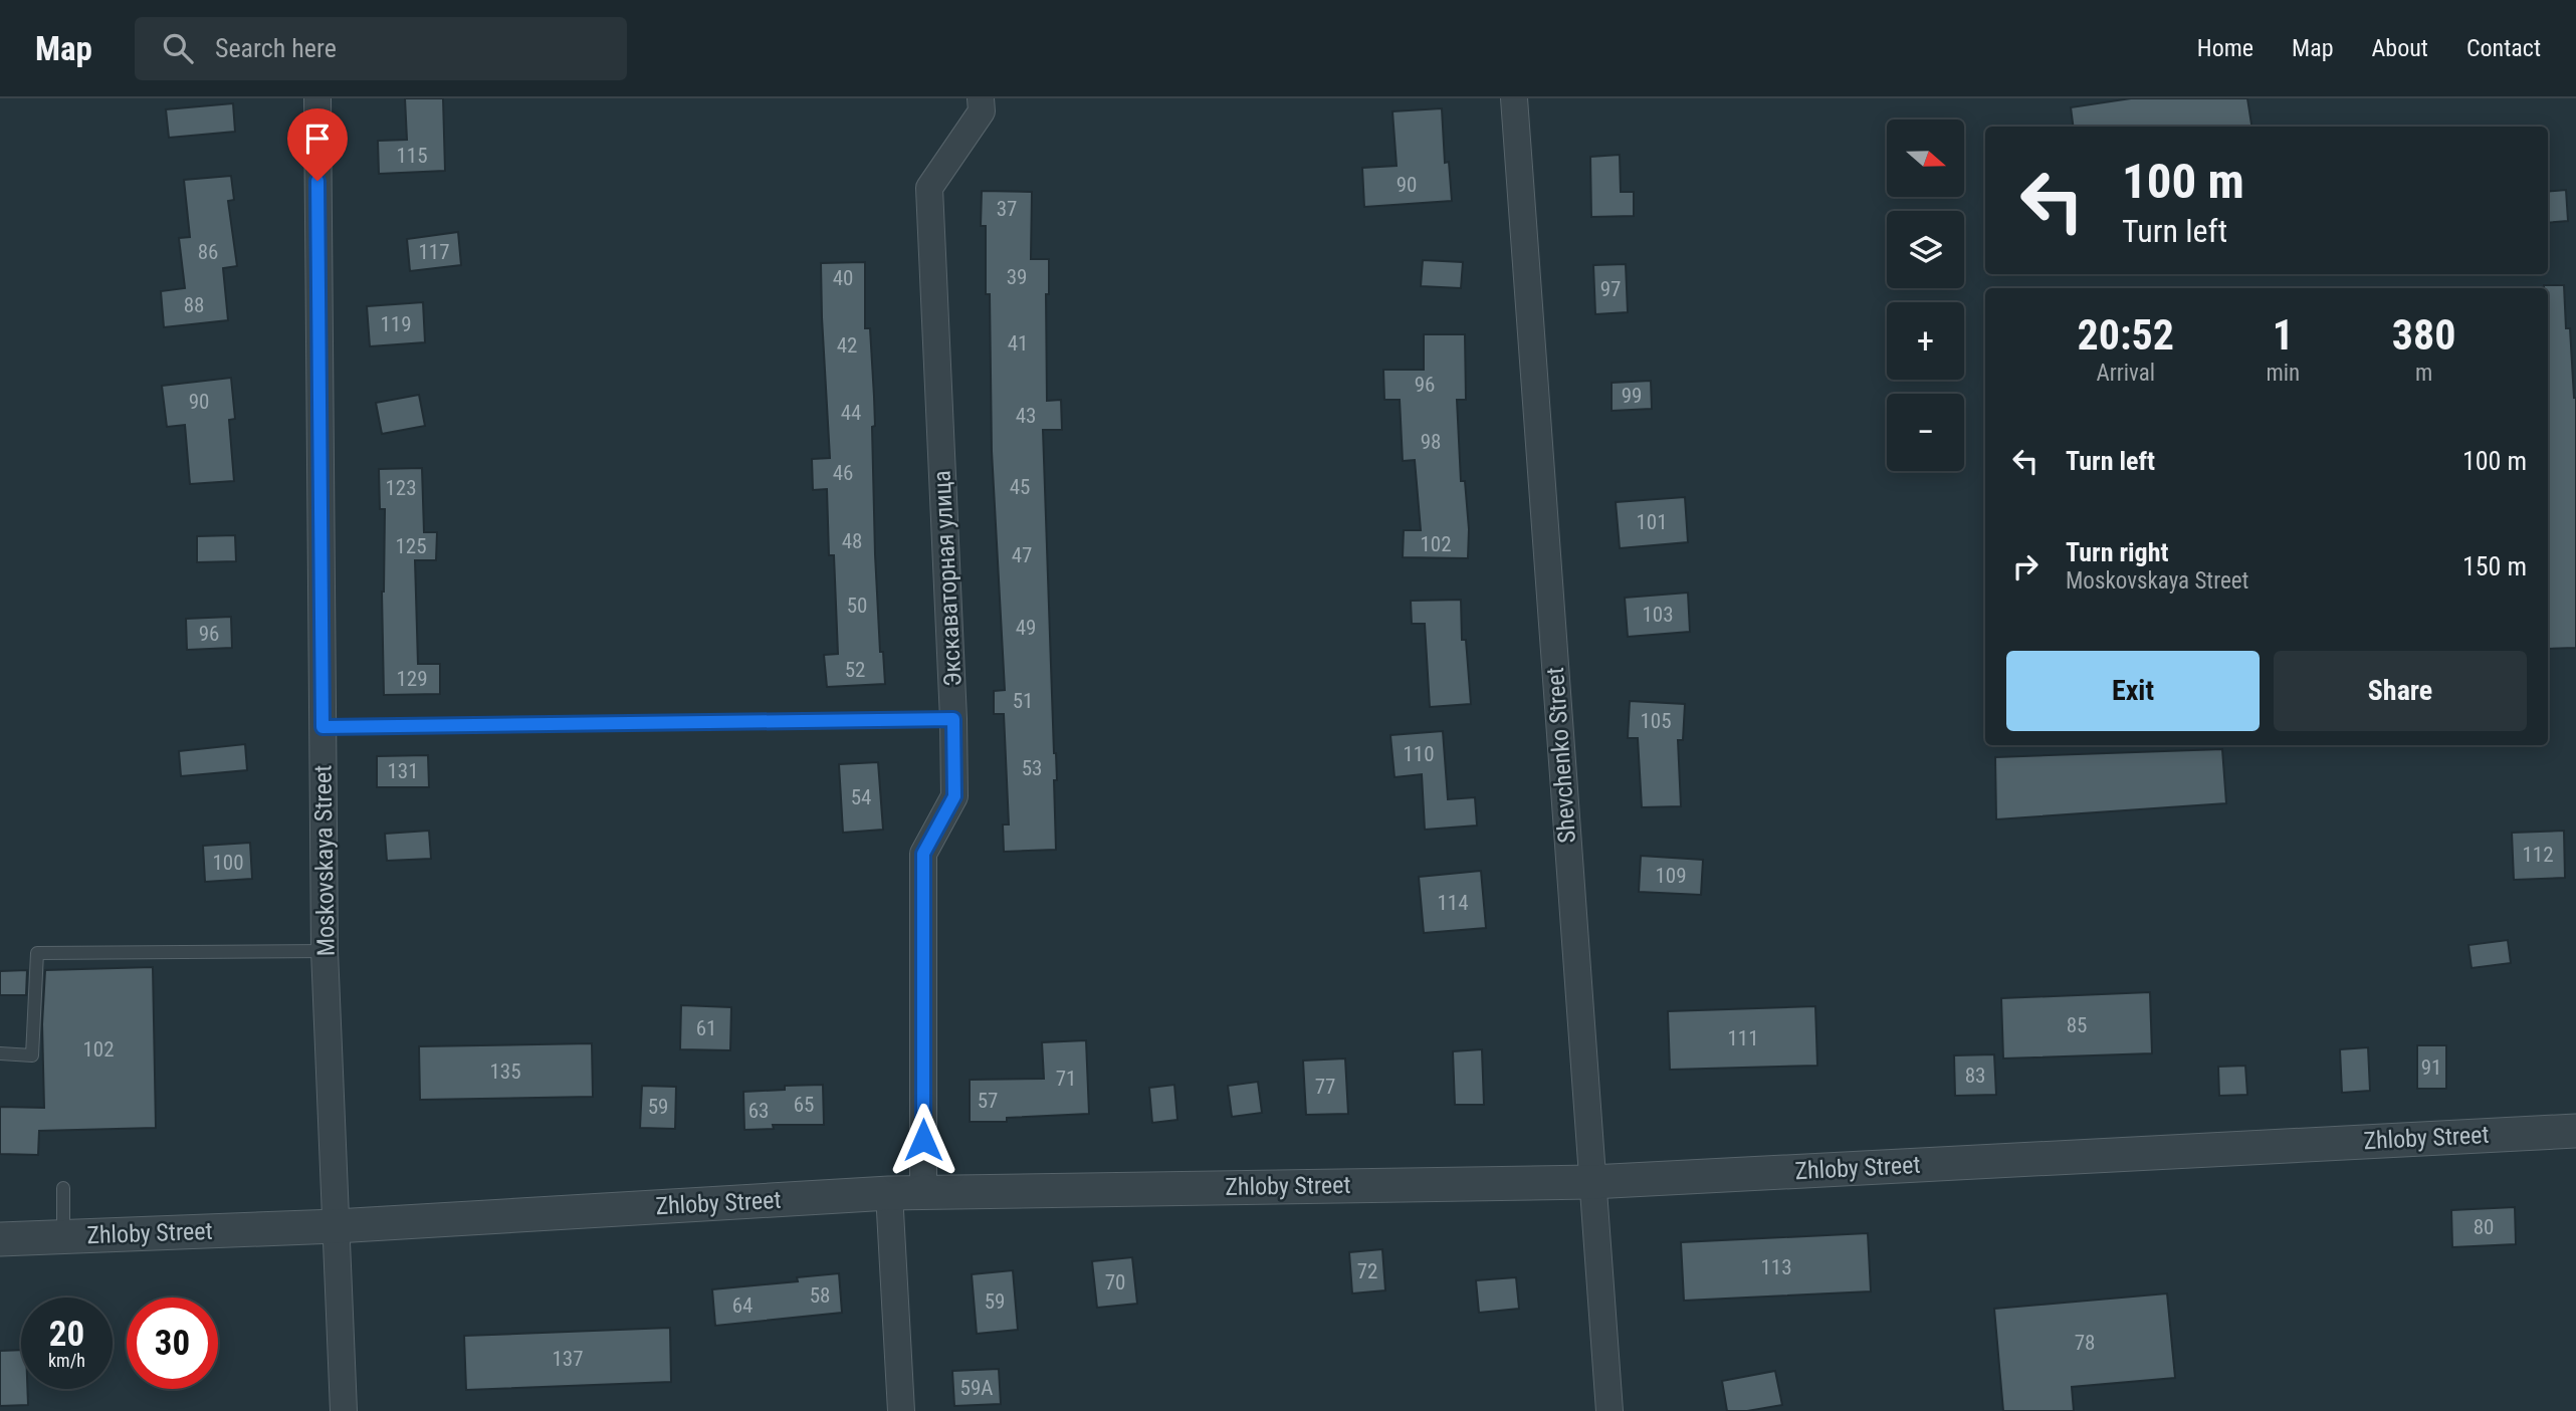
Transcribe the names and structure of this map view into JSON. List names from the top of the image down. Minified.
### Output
{"streets":{"street":["Экскаваторная улица","Shevchenko Street","Moskovskaya Street","Zhloby Street"]},"crossings":[["Экскаваторная улица","Zhloby Street"],["Shevchenko Street","Zhloby Street"],["Moskovskaya Street","Zhloby Street"]],"house_numbers":["115","90","37","86","117","39","40","97","88","119","41","42","96","99","90","44","43","98","46","45","123","101","48","102","125","47","50","103","49","96","52","129","51","105","110","53","131","54","112","100","109","114","85","61","111","102","91","135","83","71","77","57","65","59","63","80","113","72","70","58","59","64","78","137","59А"],"north":"right","page":{"header":"Map","search":"Search here","nav":["Home","Map","About","Contact"],"map_buttons":["+","−"],"turn":["100 m","Turn left"],"eta":["20:52","Arrival","1","min","380","m"],"list":[{"name":"Turn left","value":"100 m"},{"name":"Turn right","note":"Moskovskaya Street","value":"150 m"}],"buttons":["Exit","Share"],"speed":"20 km/h","limit":"30"}}
